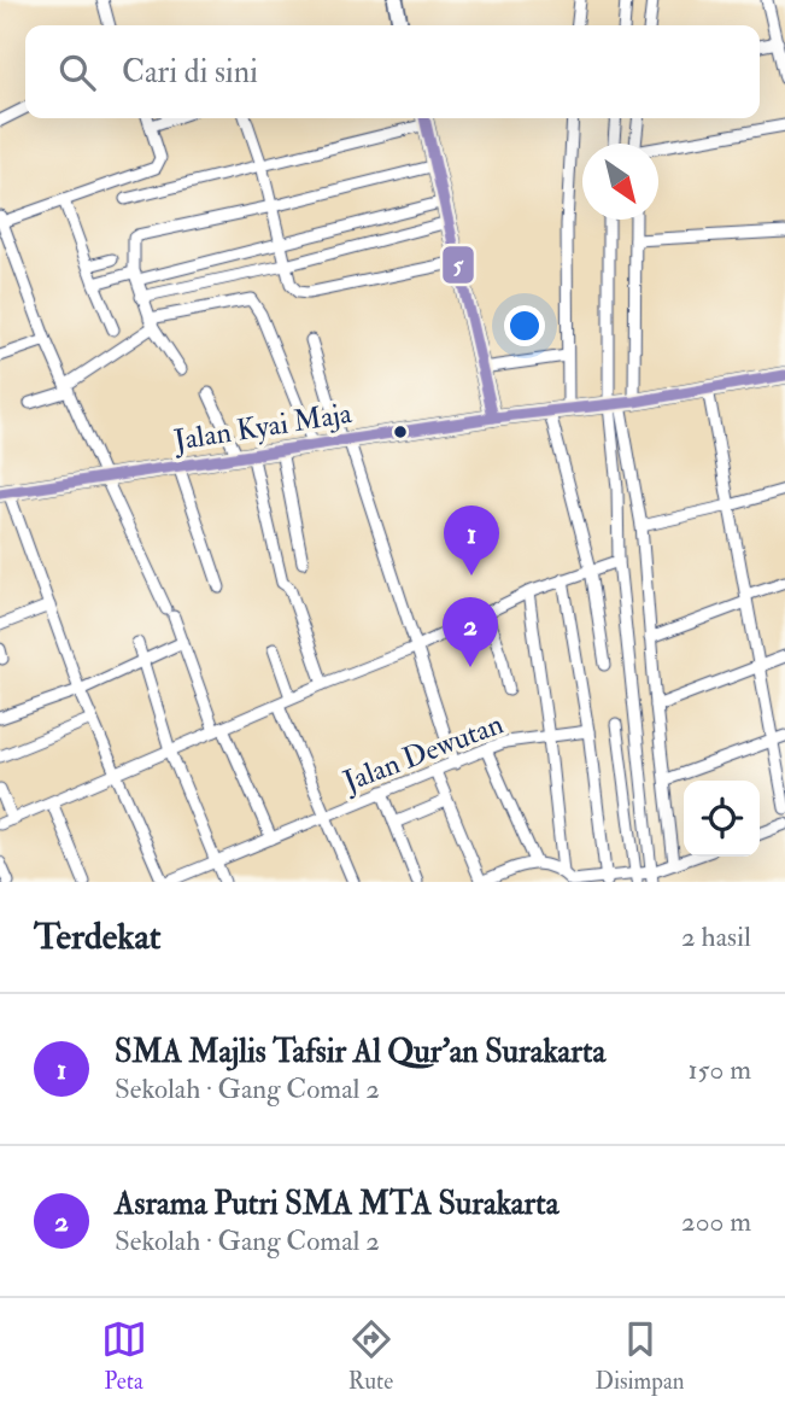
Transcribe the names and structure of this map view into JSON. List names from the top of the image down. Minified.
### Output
{"streets":{"main road":["Jalan Kyai Maja"],"street":["Jalan Dewutan"]},"lines":["transit line 5"],"north":"bottom right","page":{"search":"Cari di sini","pins":["1","2"],"heading":["Terdekat","2 hasil"],"list":[{"mark":"1","name":"SMA Majlis Tafsir Al Qur'an Surakarta","note":"Sekolah · Gang Comal 2","value":"150 m"},{"mark":"2","name":"Asrama Putri SMA MTA Surakarta","note":"Sekolah · Gang Comal 2","value":"200 m"}],"nav":["Peta","Rute","Disimpan"]}}
